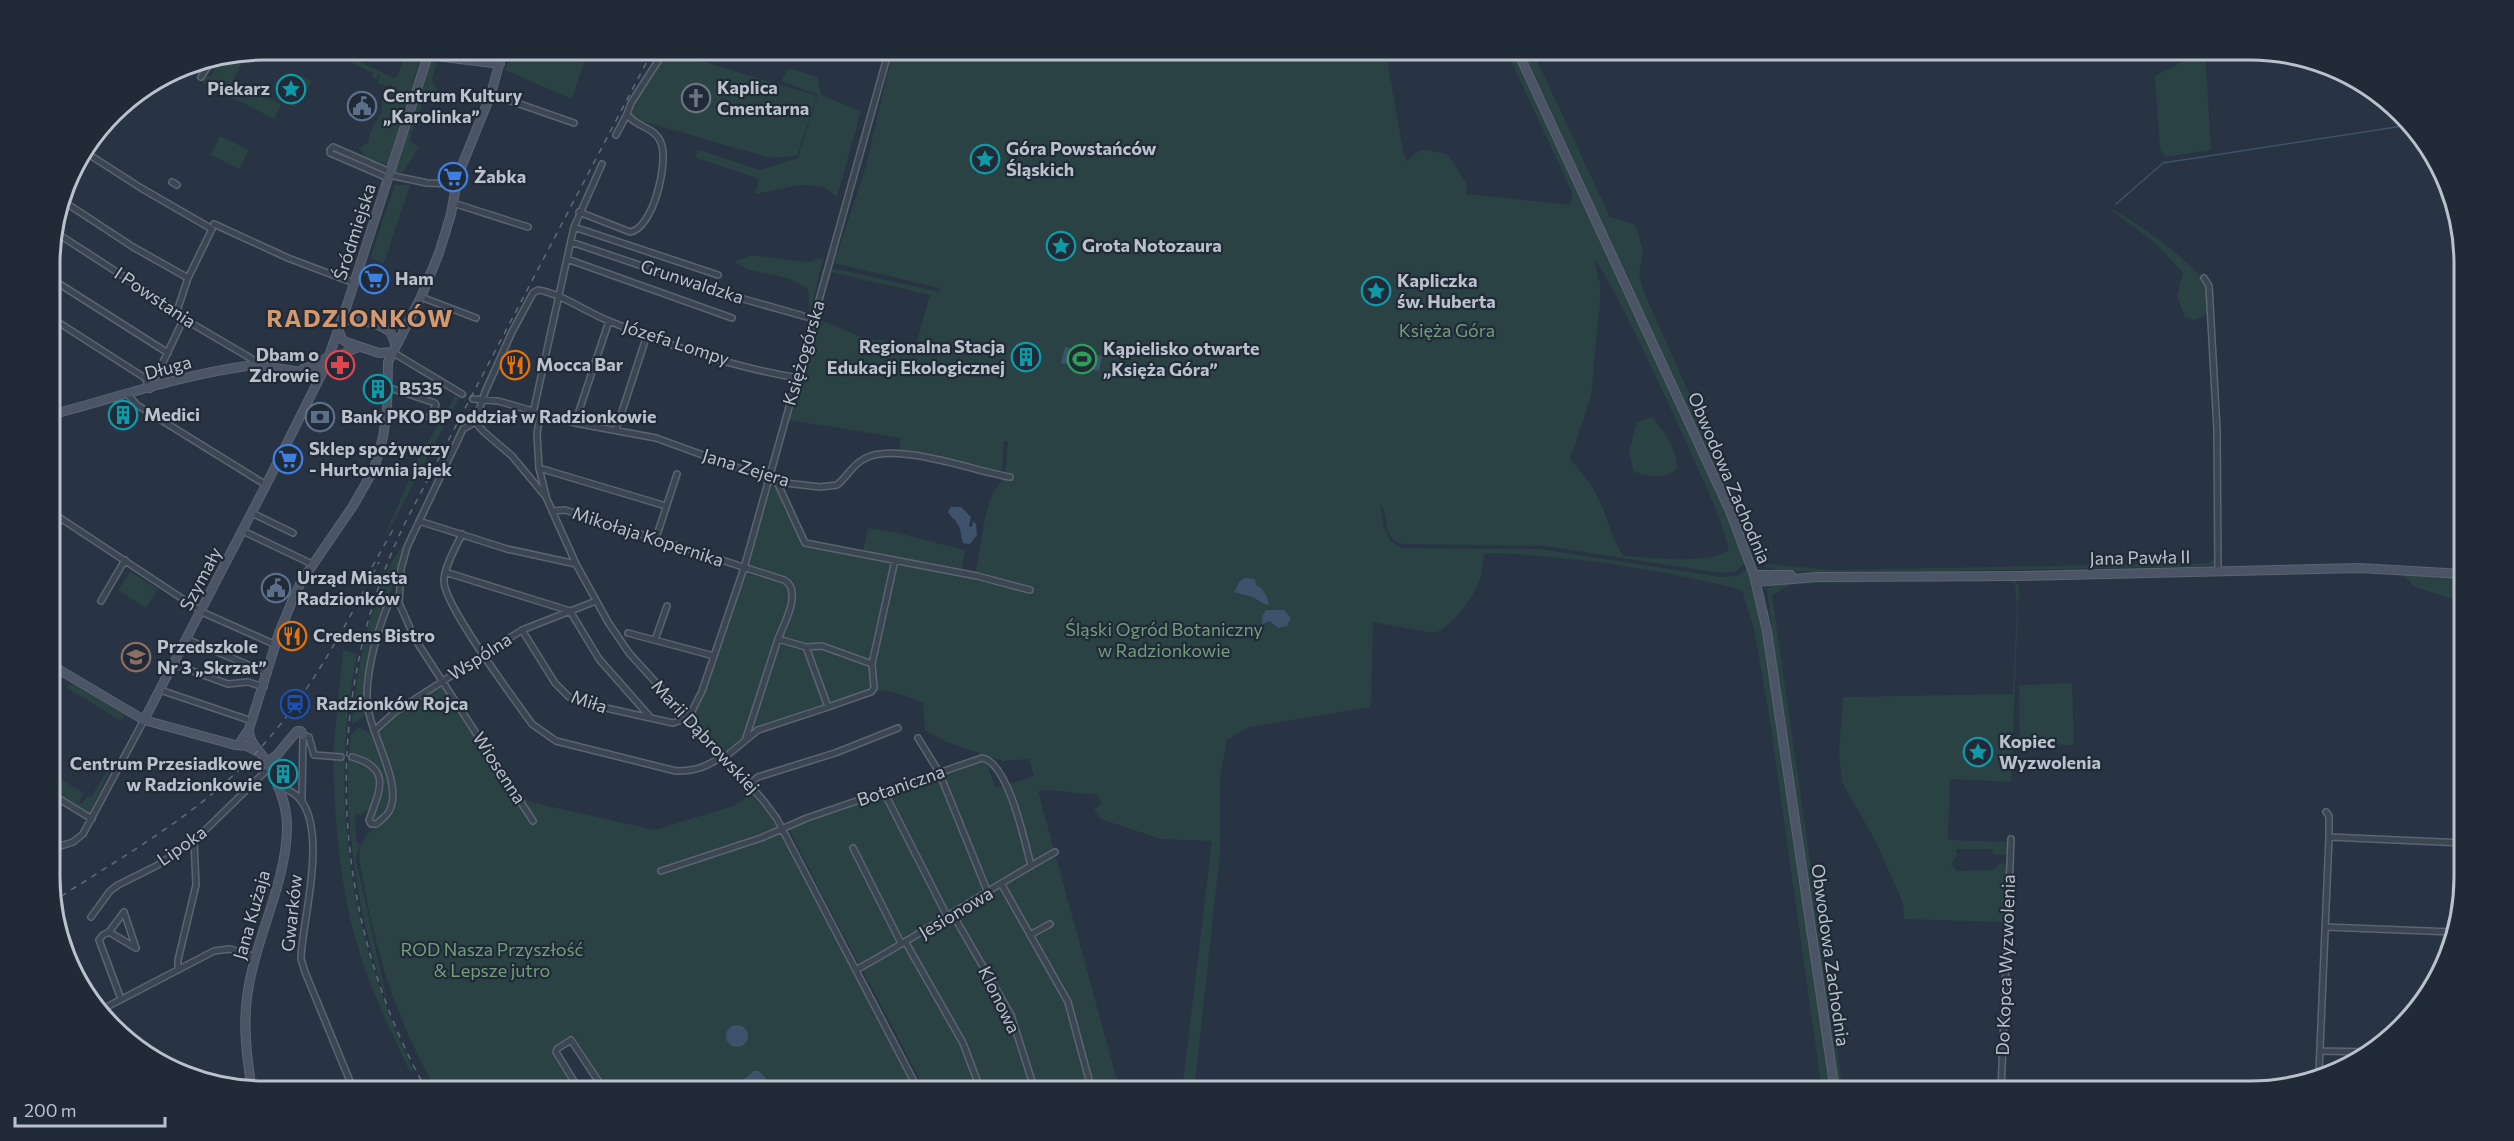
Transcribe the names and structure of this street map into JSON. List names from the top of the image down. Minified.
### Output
{"streets":{"street":["Śródmiejska","Grunwaldzka","I Powstania","Józefa Lompy","Księżogórska","Długa","Jana Zejera","Obwodowa Zachodnia","Mikołaja Kopernika","Jana Pawła II","Szymały","Wspólna","Miła","Marii Dąbrowskiej","Wiosenna","Botaniczna","Lipoka","Gwarków","Jesionowa","Jana Kużaja","Do Kopca Wyzwolenia","Klonowa"]},"crossings":[["Śródmiejska","Długa"],["Śródmiejska","Szymały"],["Grunwaldzka","Księżogórska"],["I Powstania","Długa"],["Józefa Lompy","Księżogórska"],["Józefa Lompy","Jana Zejera"],["Księżogórska","Jana Zejera"],["Księżogórska","Mikołaja Kopernika"],["Księżogórska","Miła"],["Księżogórska","Marii Dąbrowskiej"],["Długa","Szymały"],["Obwodowa Zachodnia","Jana Pawła II"],["Mikołaja Kopernika","Marii Dąbrowskiej"],["Szymały","Jana Kużaja"],["Wspólna","Miła"],["Wspólna","Marii Dąbrowskiej"],["Wspólna","Wiosenna"],["Miła","Marii Dąbrowskiej"],["Marii Dąbrowskiej","Wiosenna"],["Marii Dąbrowskiej","Botaniczna"],["Marii Dąbrowskiej","Jesionowa"],["Botaniczna","Jesionowa"],["Botaniczna","Klonowa"],["Lipoka","Jana Kużaja"],["Jesionowa","Klonowa"]],"districts":["RADZIONKÓW"],"parks":["Księża Góra","Śląski Ogród Botaniczny w Radzionkowie","ROD Nasza Przyszłość & Lepsze jutro"],"places":{"place":["Piekarz","Góra Powstańców Śląskich","Grota Notozaura","Kapliczka św. Huberta","Kopiec Wyzwolenia"],"church":["Kaplica Cmentarna"],"public building":["Centrum Kultury „Karolinka”","Urząd Miasta Radzionków"],"supermarket":["Żabka","Ham","Sklep spożywczy - Hurtownia jajek"],"building":["Regionalna Stacja Edukacji Ekologicznej","B535","Medici","Centrum Przesiadkowe w Radzionkowie"],"sports":["Kąpielisko otwarte „Księża Góra”"],"pharmacy":["Dbam o Zdrowie"],"restaurant":["Mocca Bar","Credens Bistro"],"bank":["Bank PKO BP oddział w Radzionkowie"],"school or university":["Przedszkole Nr 3 „Skrzat”"],"station":["Radzionków Rojca"]},"scale_bar":"200 m"}
